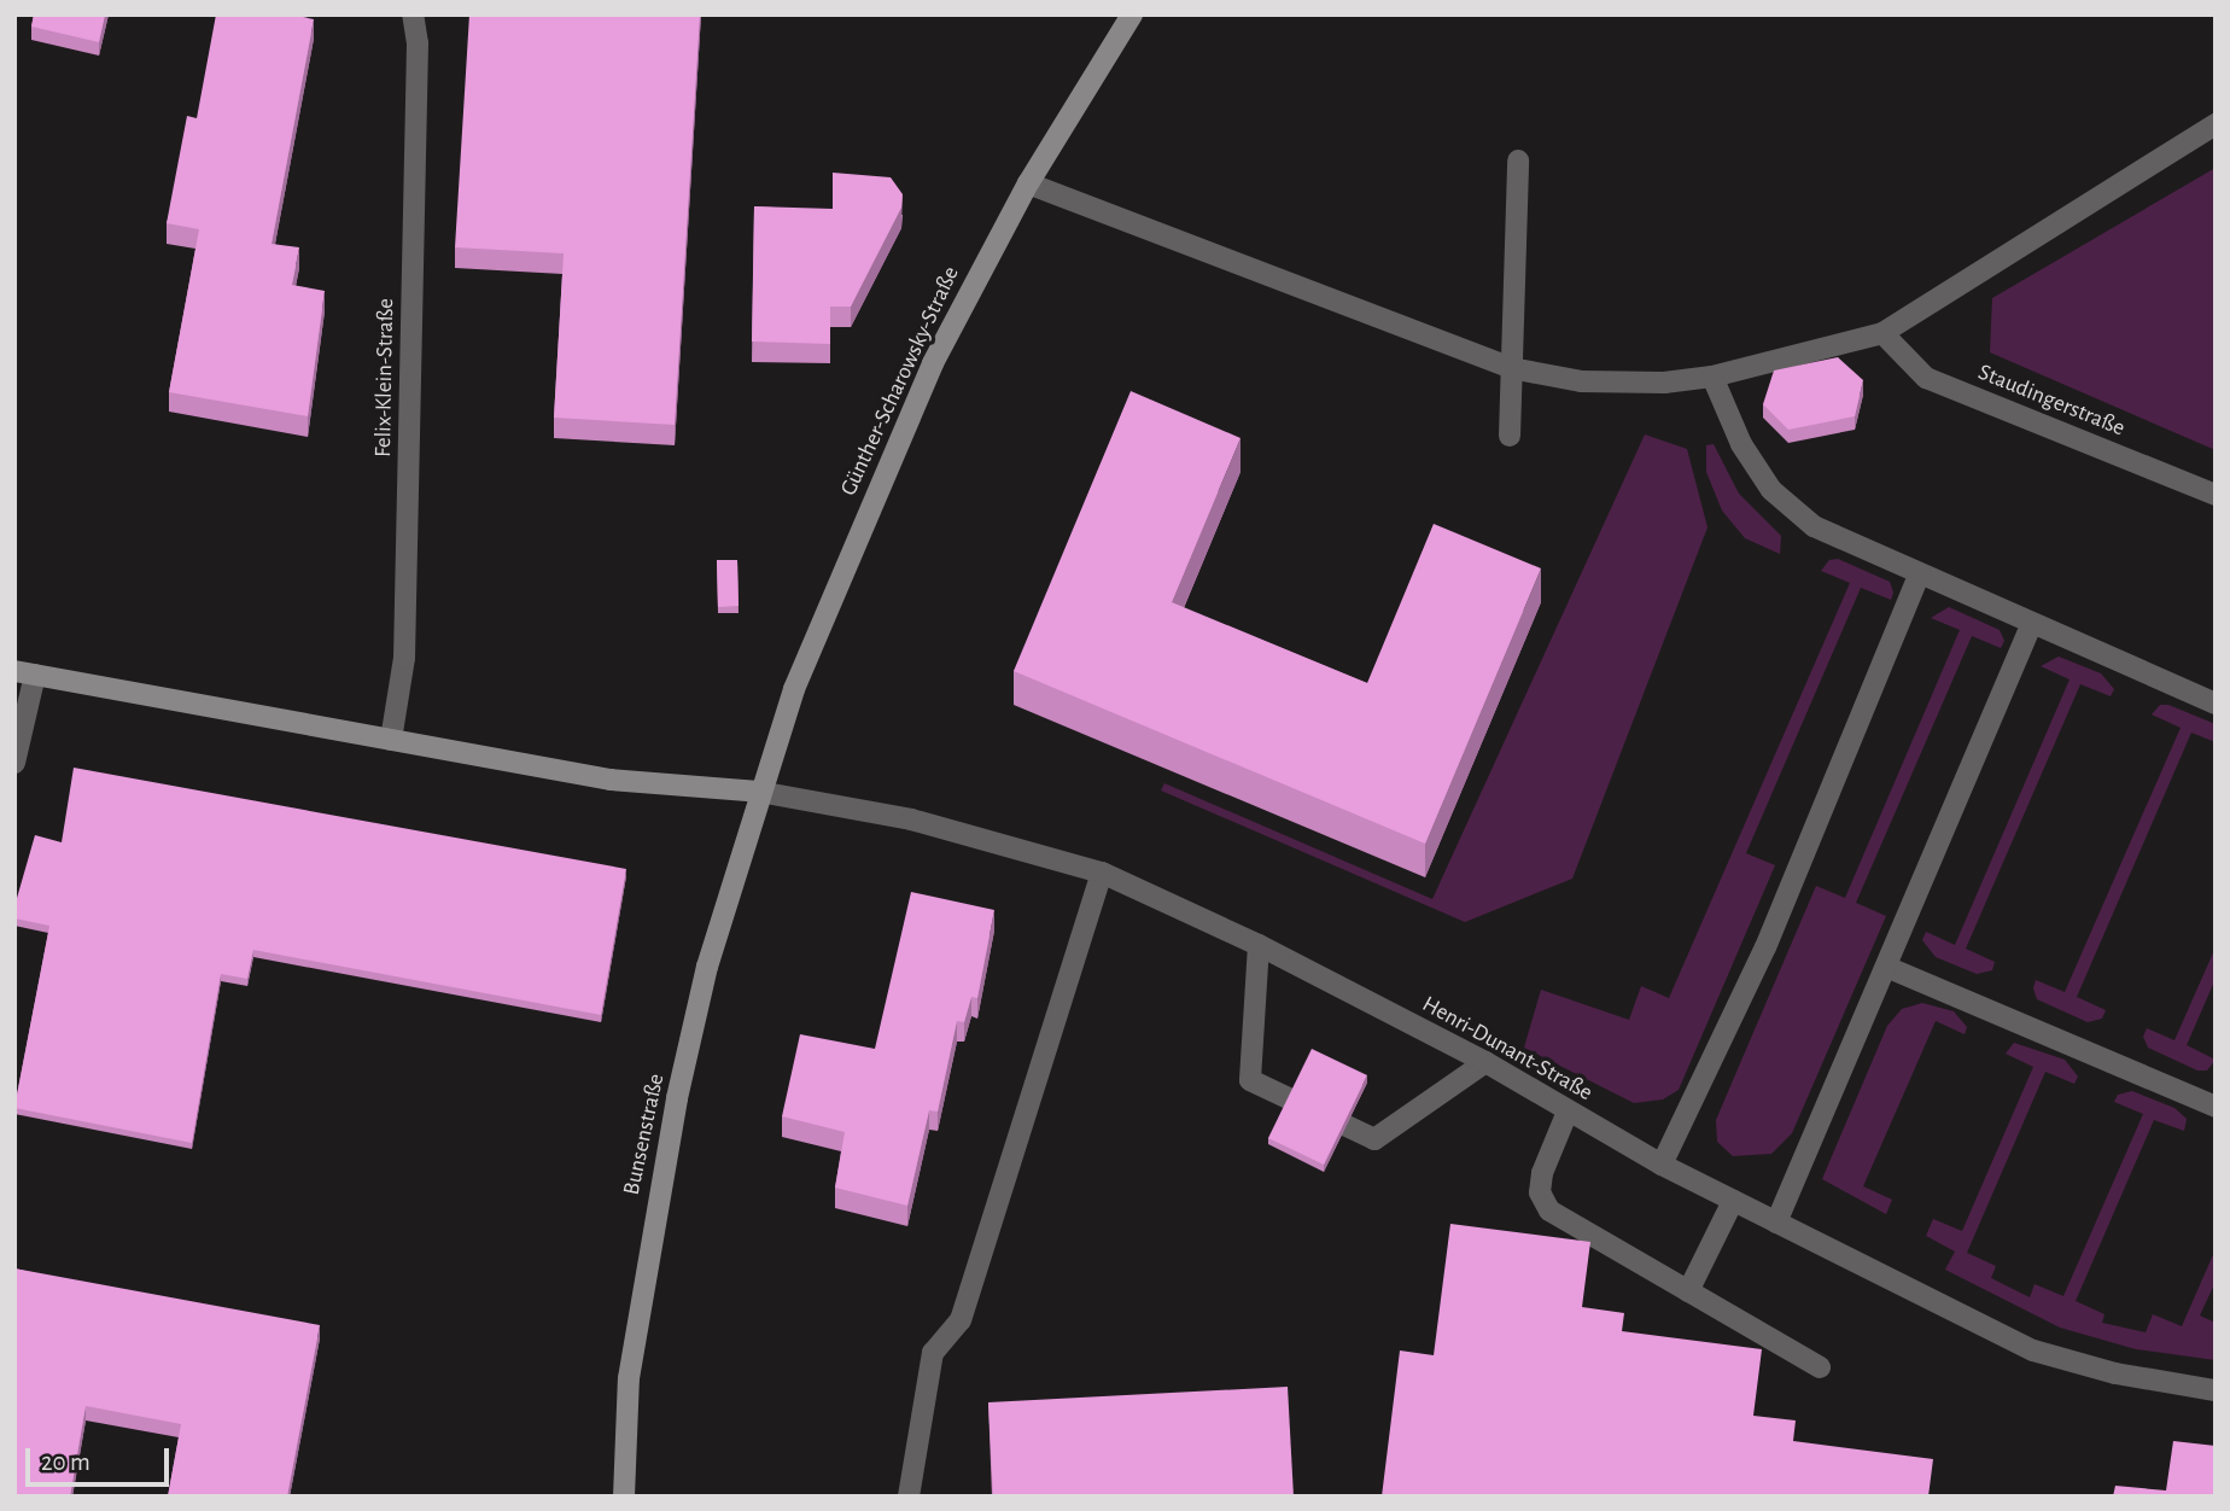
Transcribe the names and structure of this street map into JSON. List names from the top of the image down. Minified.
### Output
{"streets":{"street":["Felix-Klein-Straße","Günther-Scharowsky-Straße","Staudingerstraße","Henri-Dunant-Straße","Bunsenstraße"]},"crossings":[["Günther-Scharowsky-Straße","Henri-Dunant-Straße"],["Günther-Scharowsky-Straße","Bunsenstraße"],["Henri-Dunant-Straße","Bunsenstraße"]],"scale_bar":"20 m"}
